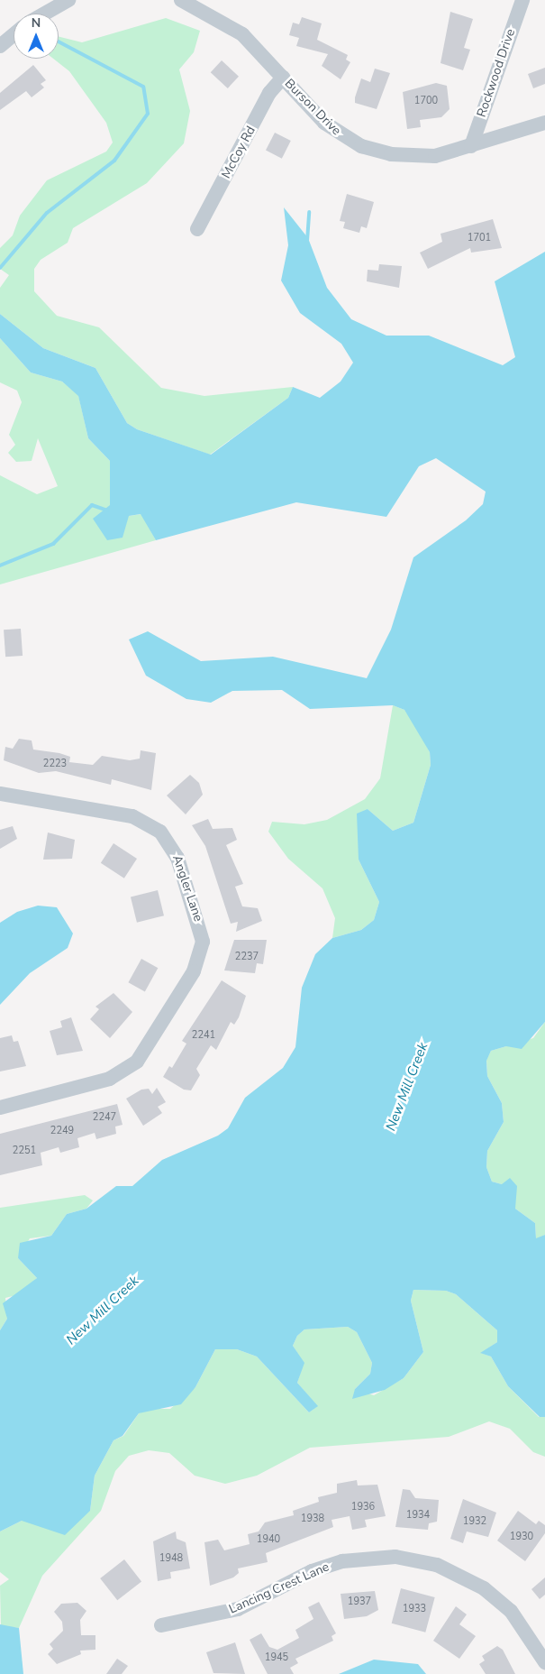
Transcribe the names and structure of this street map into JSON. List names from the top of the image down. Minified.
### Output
{"streets":{"street":["Rockwood Drive","Burson Drive","McCoy Rd","Angler Lane","Lancing Crest Lane"]},"crossings":[["Rockwood Drive","Burson Drive"],["Burson Drive","McCoy Rd"]],"water":["New Mill Creek"],"house_numbers":["1700","1701","2223","2237","2241","2247","2249","2251","1936","1934","1938","1932","1930","1940","1948","1937","1933","1945"],"north":"top"}
